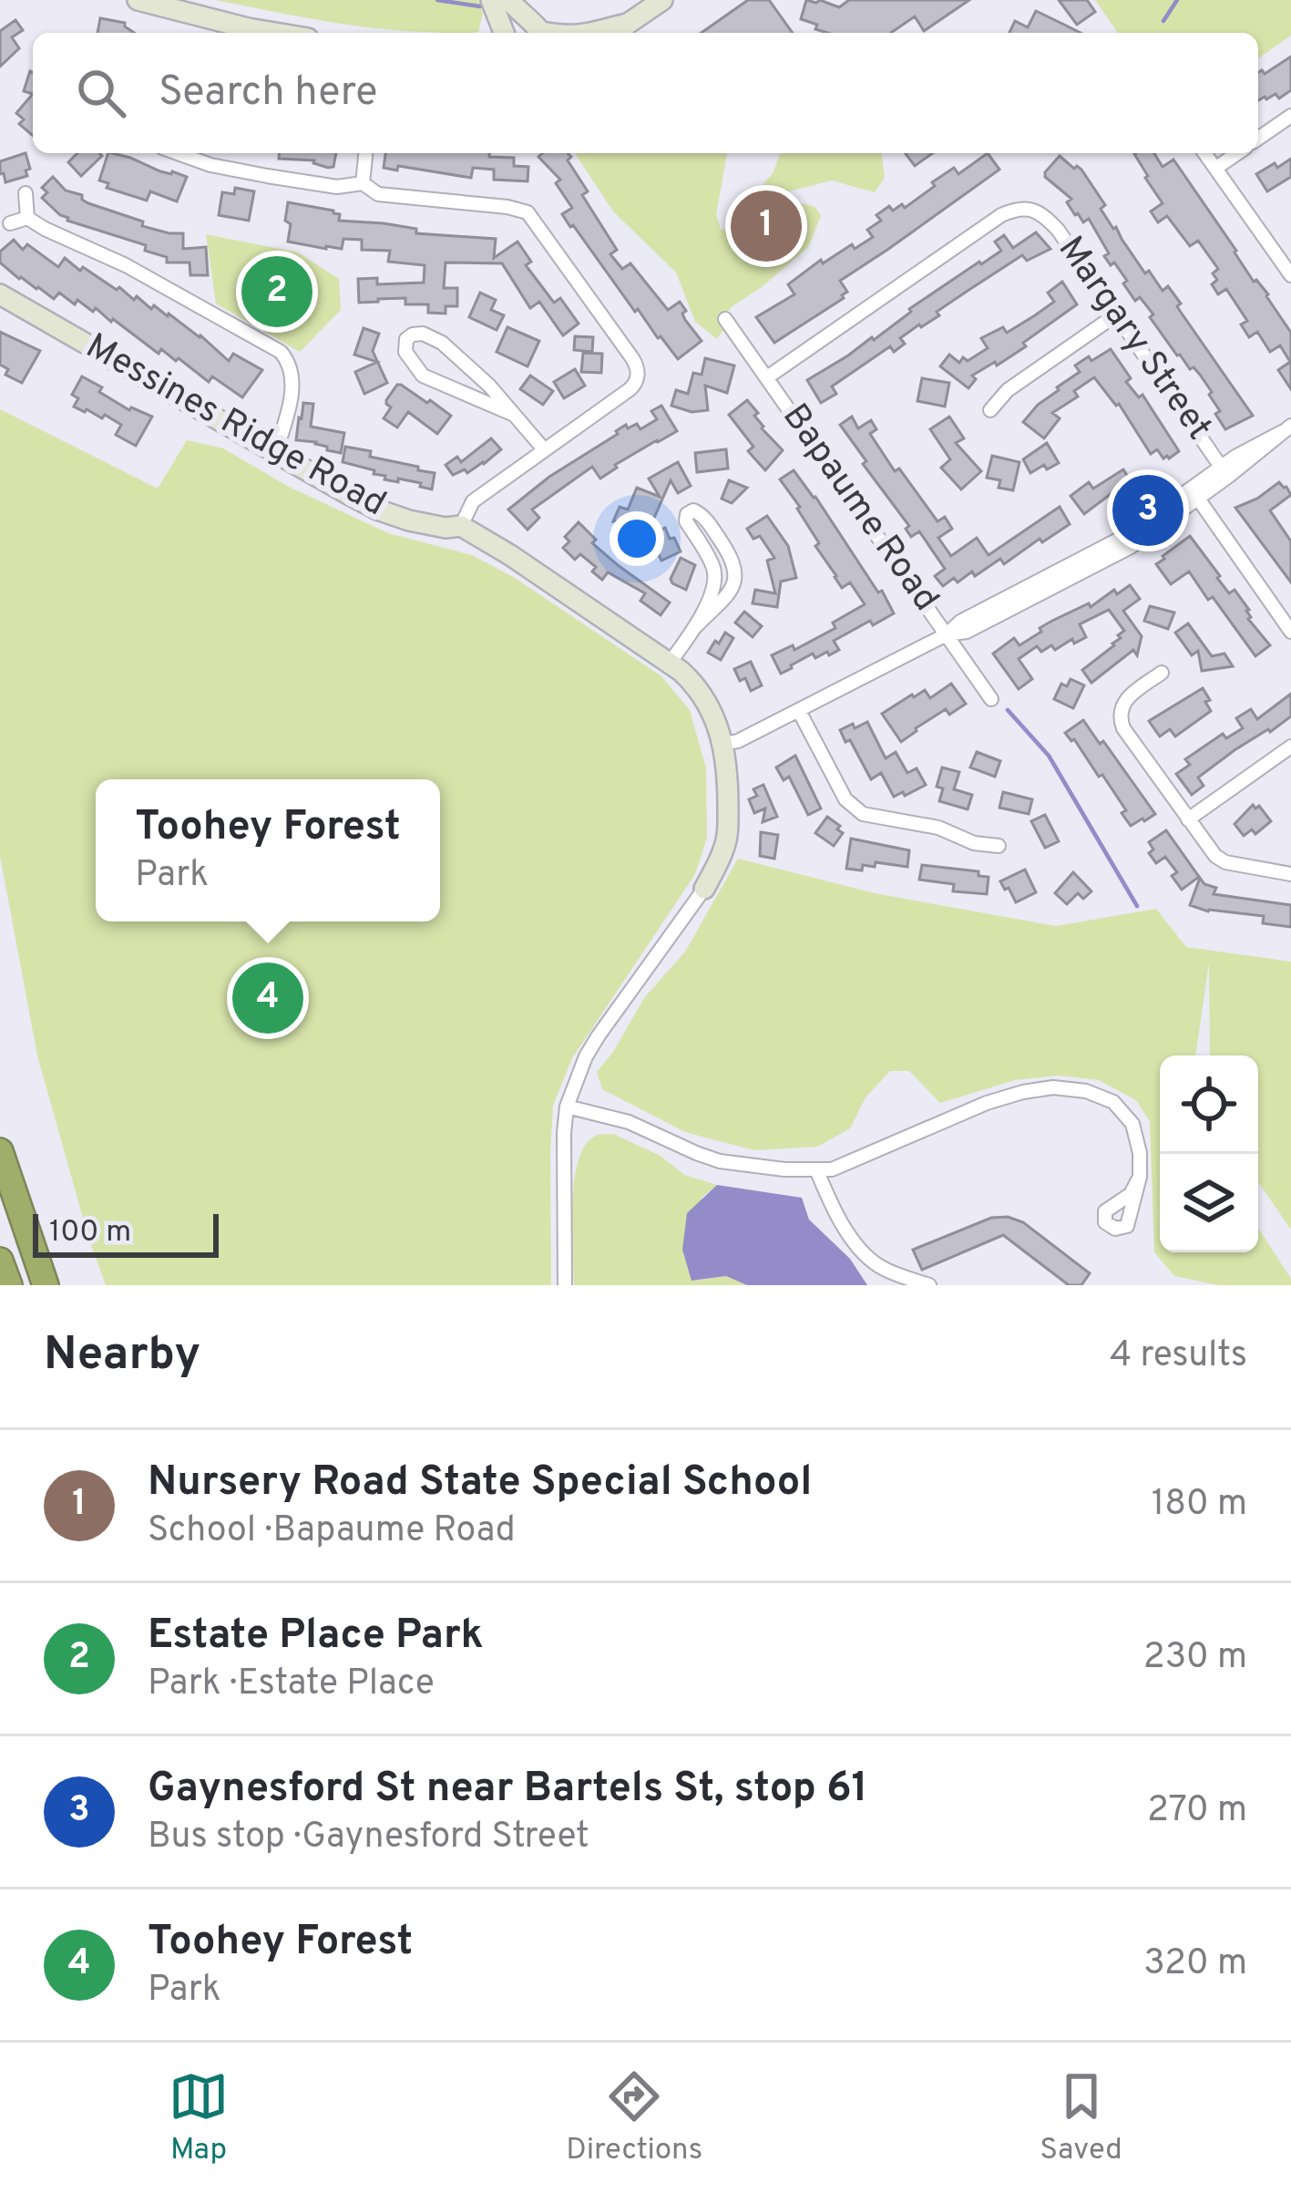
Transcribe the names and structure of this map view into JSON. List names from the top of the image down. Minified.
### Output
{"streets":{"street":["Margary Street","Messines Ridge Road","Bapaume Road"]},"crossings":[["Margary Street","Bapaume Road"]],"scale_bar":"100 m","page":{"search":"Search here","pins":["1","2","3","4"],"popup":["Toohey Forest","Park"],"scale":"100 m","heading":["Nearby","4 results"],"list":[{"mark":"1","name":"Nursery Road State Special School","note":"School · Bapaume Road","value":"180 m"},{"mark":"2","name":"Estate Place Park","note":"Park · Estate Place","value":"230 m"},{"mark":"3","name":"Gaynesford St near Bartels St, stop 61","note":"Bus stop · Gaynesford Street","value":"270 m"},{"mark":"4","name":"Toohey Forest","note":"Park","value":"320 m"}],"nav":["Map","Directions","Saved"]}}
